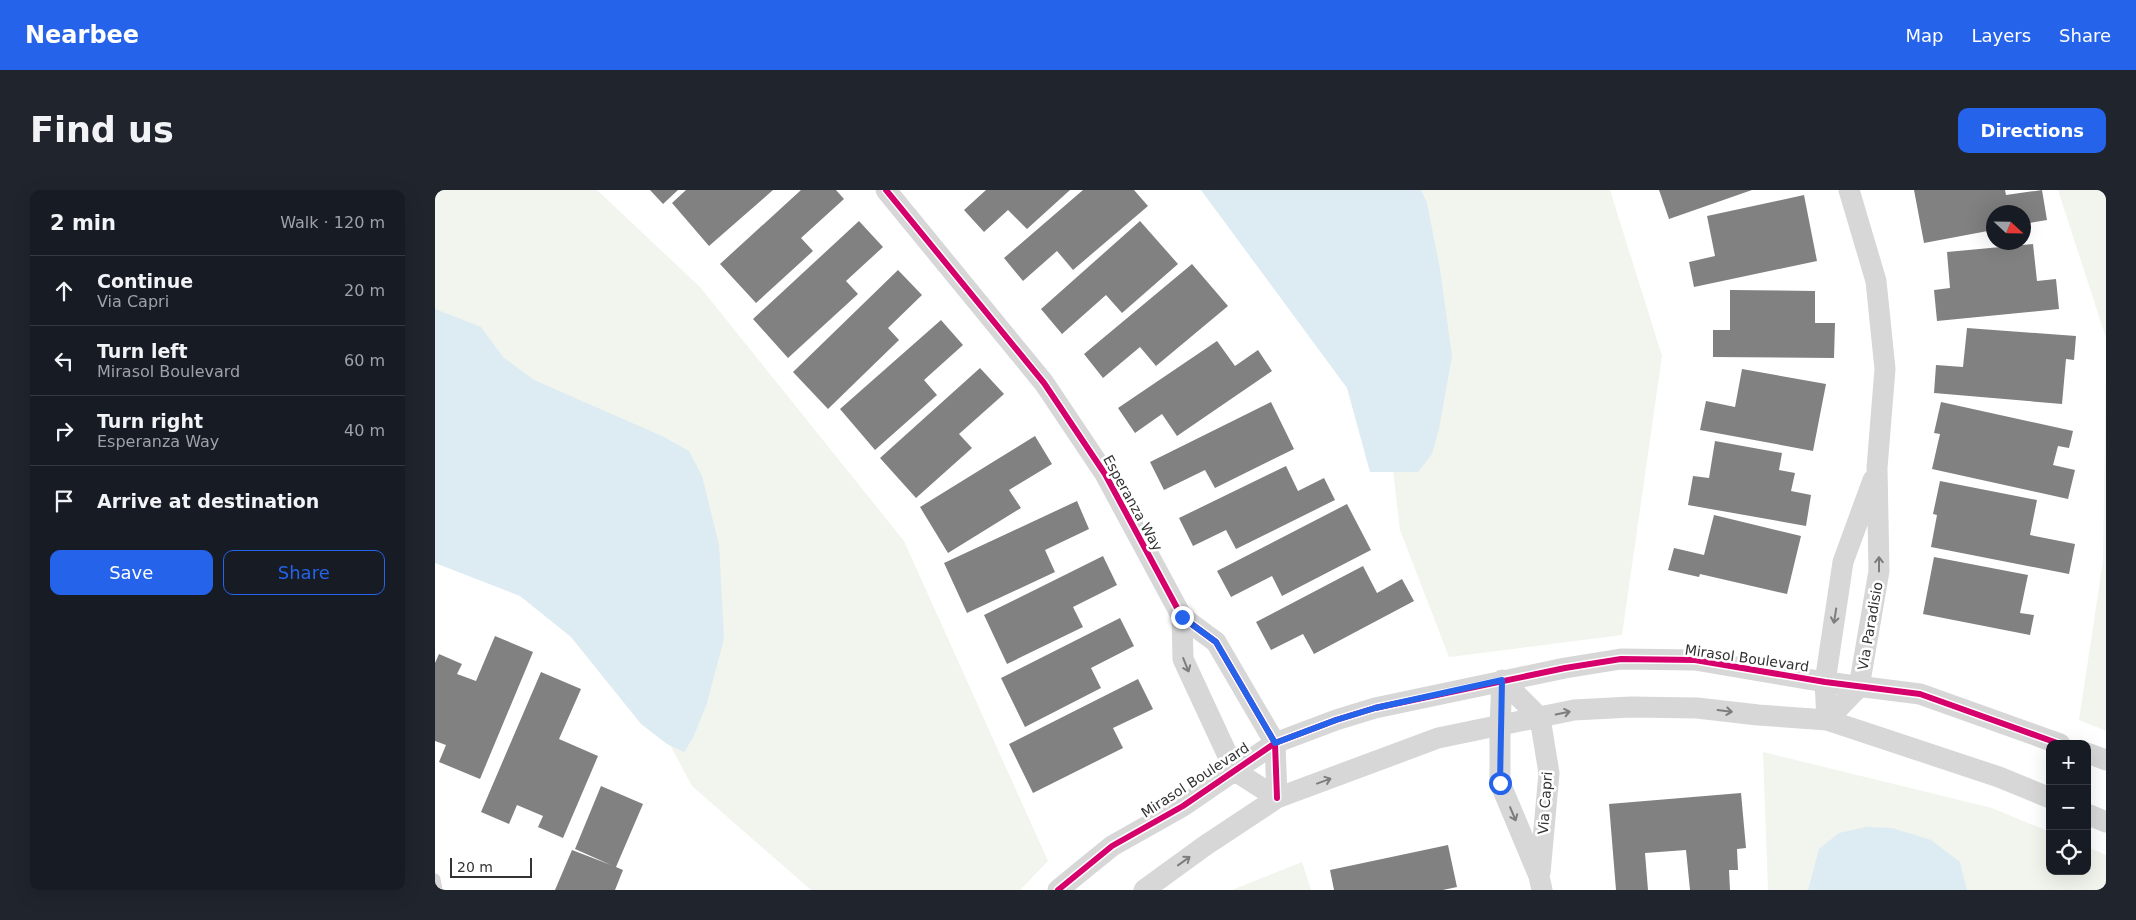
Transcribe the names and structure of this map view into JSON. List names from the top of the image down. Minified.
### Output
{"streets":{"street":["Esperanza Way","Via Paradisio","Mirasol Boulevard","Via Capri"]},"crossings":[["Esperanza Way","Mirasol Boulevard"],["Via Paradisio","Mirasol Boulevard"],["Mirasol Boulevard","Via Capri"]],"scale_bar":"20 m","north":"right","page":{"header":"Nearbee","nav":["Map","Layers","Share"],"buttons":["Directions",["Save","Share"]],"title":"Find us","heading":["2 min","Walk · 120 m"],"list":[["Continue","Via Capri","20 m"],["Turn left","Mirasol Boulevard","60 m"],["Turn right","Esperanza Way","40 m"],"Arrive at destination"],"map_buttons":["+","−"],"scale":"20 m"}}
